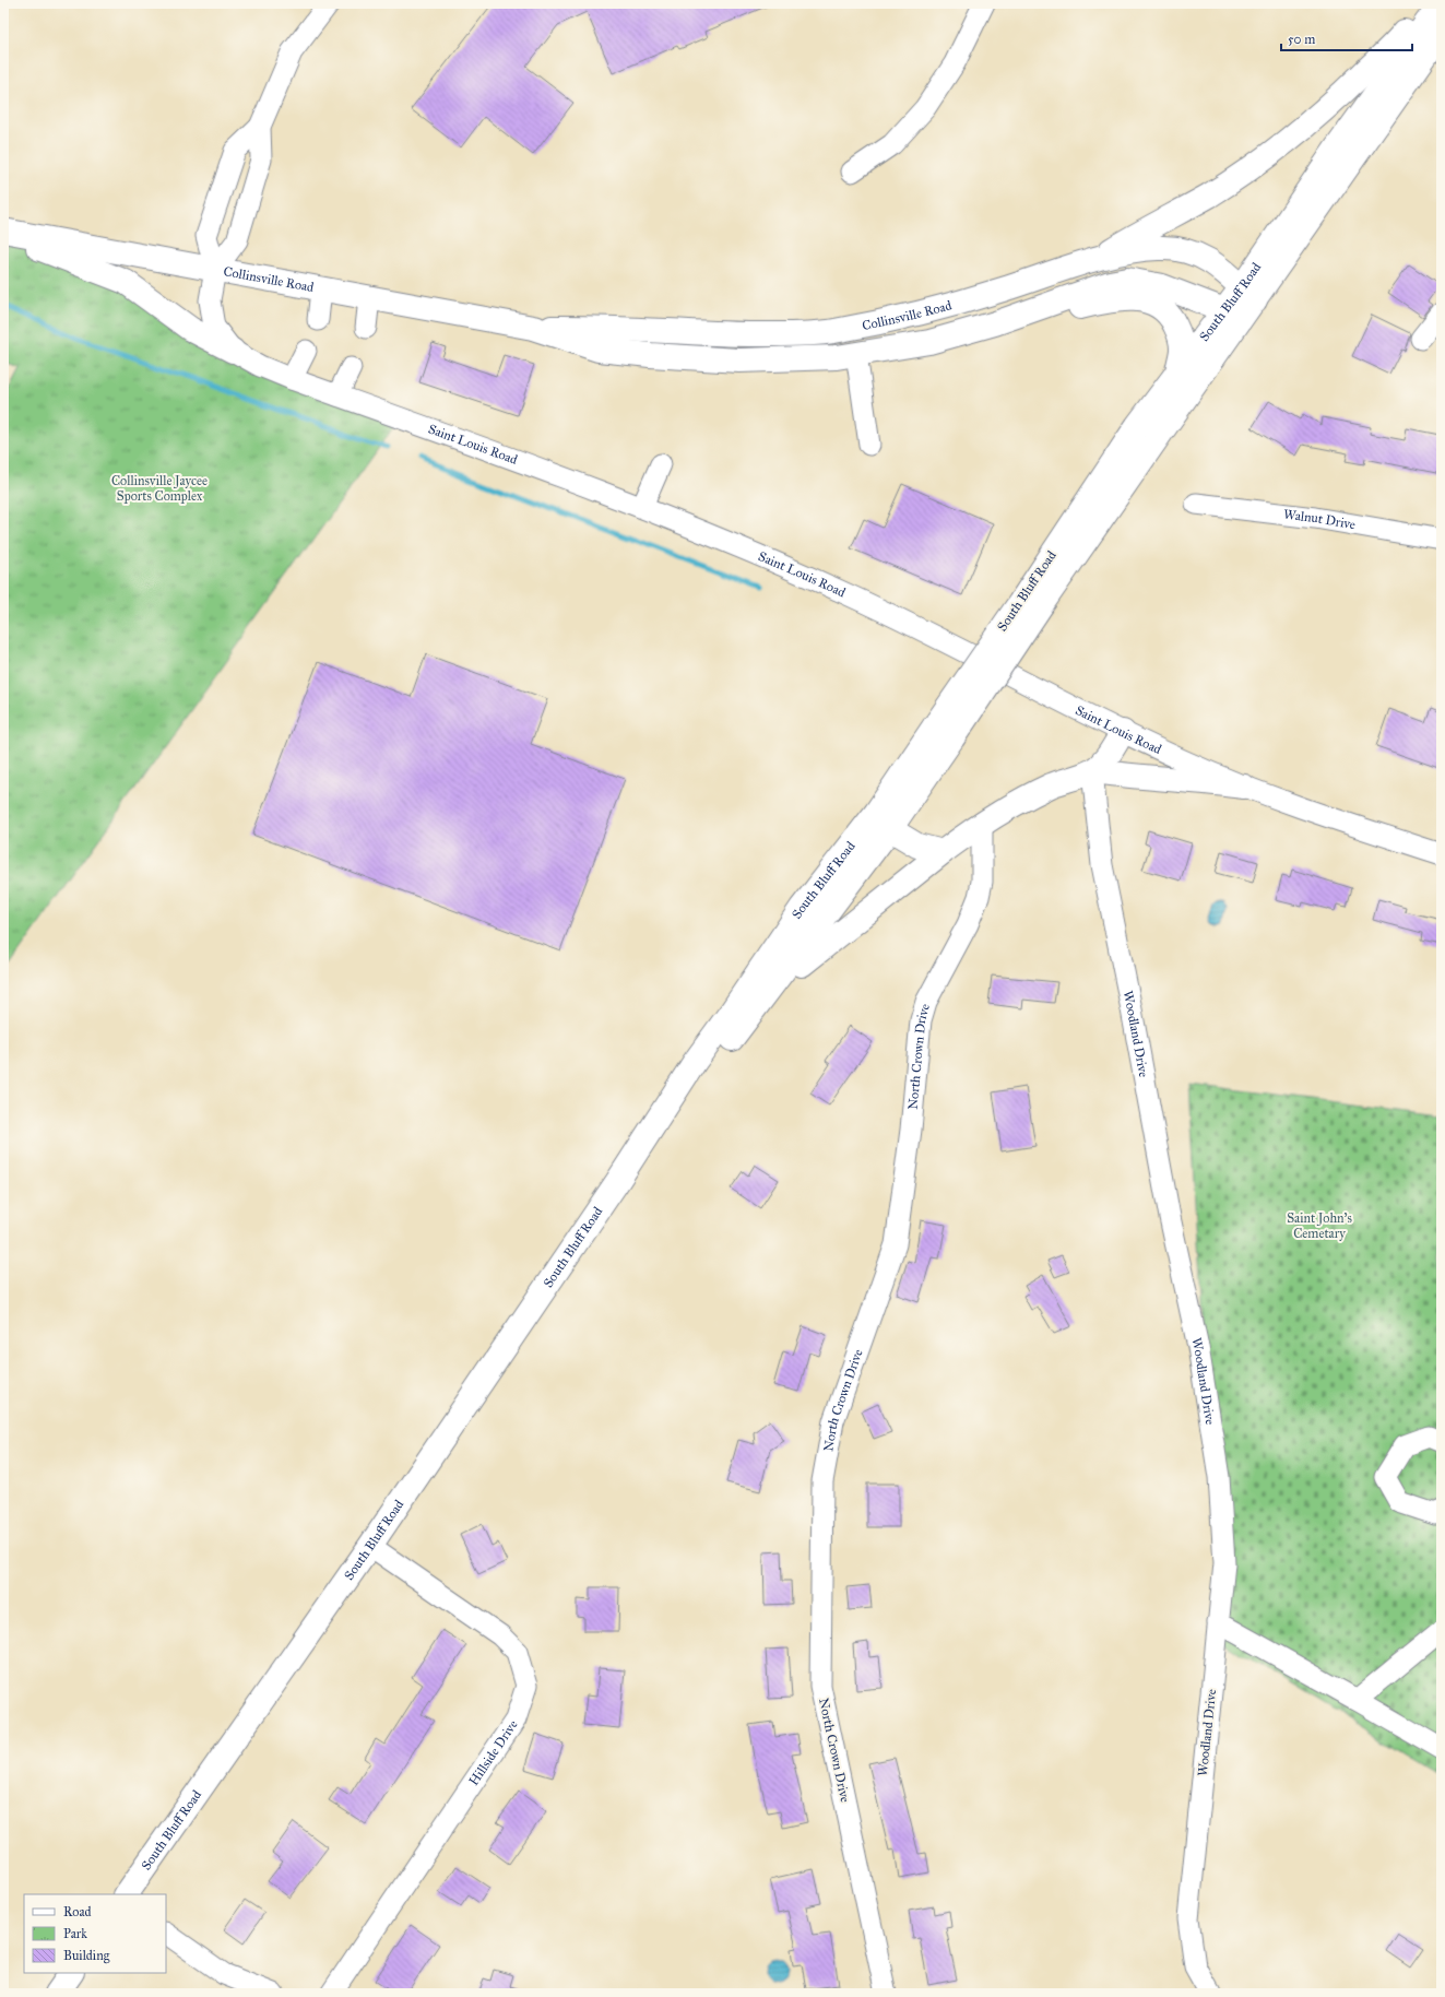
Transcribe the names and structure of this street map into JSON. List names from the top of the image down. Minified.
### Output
{"streets":{"main road":["Collinsville Road","South Bluff Road"],"street":["Saint Louis Road","Walnut Drive","Woodland Drive","North Crown Drive","Hillside Drive"]},"crossings":[["Collinsville Road","South Bluff Road"],["Collinsville Road","Saint Louis Road"],["South Bluff Road","Hillside Drive"]],"parks":["Collinsville Jaycee Sports Complex","Saint John's Cemetary"],"legend":["Road","Park","Building"],"scale_bar":"50 m"}
